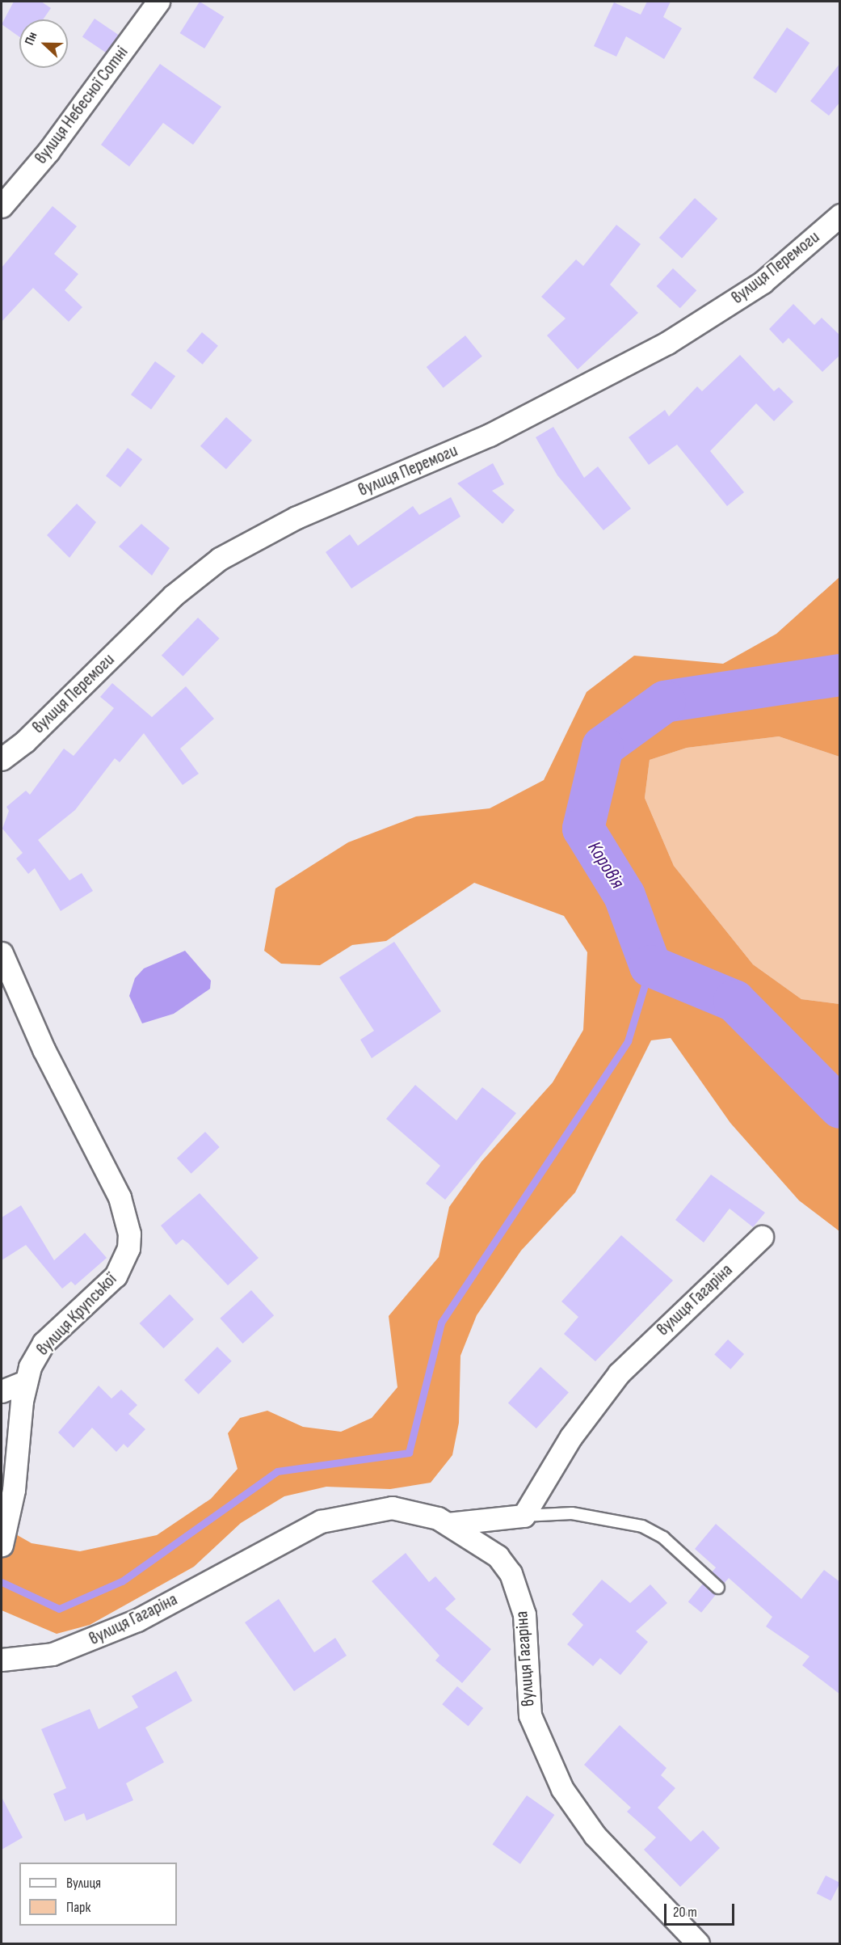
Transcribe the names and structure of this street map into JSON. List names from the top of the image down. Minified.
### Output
{"streets":{"street":["вулиця Небесної Сотні","вулиця Перемоги","вулиця Гагаріна","вулиця Крупської"]},"water":["Коровія"],"legend":["Вулиця","Парк"],"scale_bar":"20 m","north":"left"}
